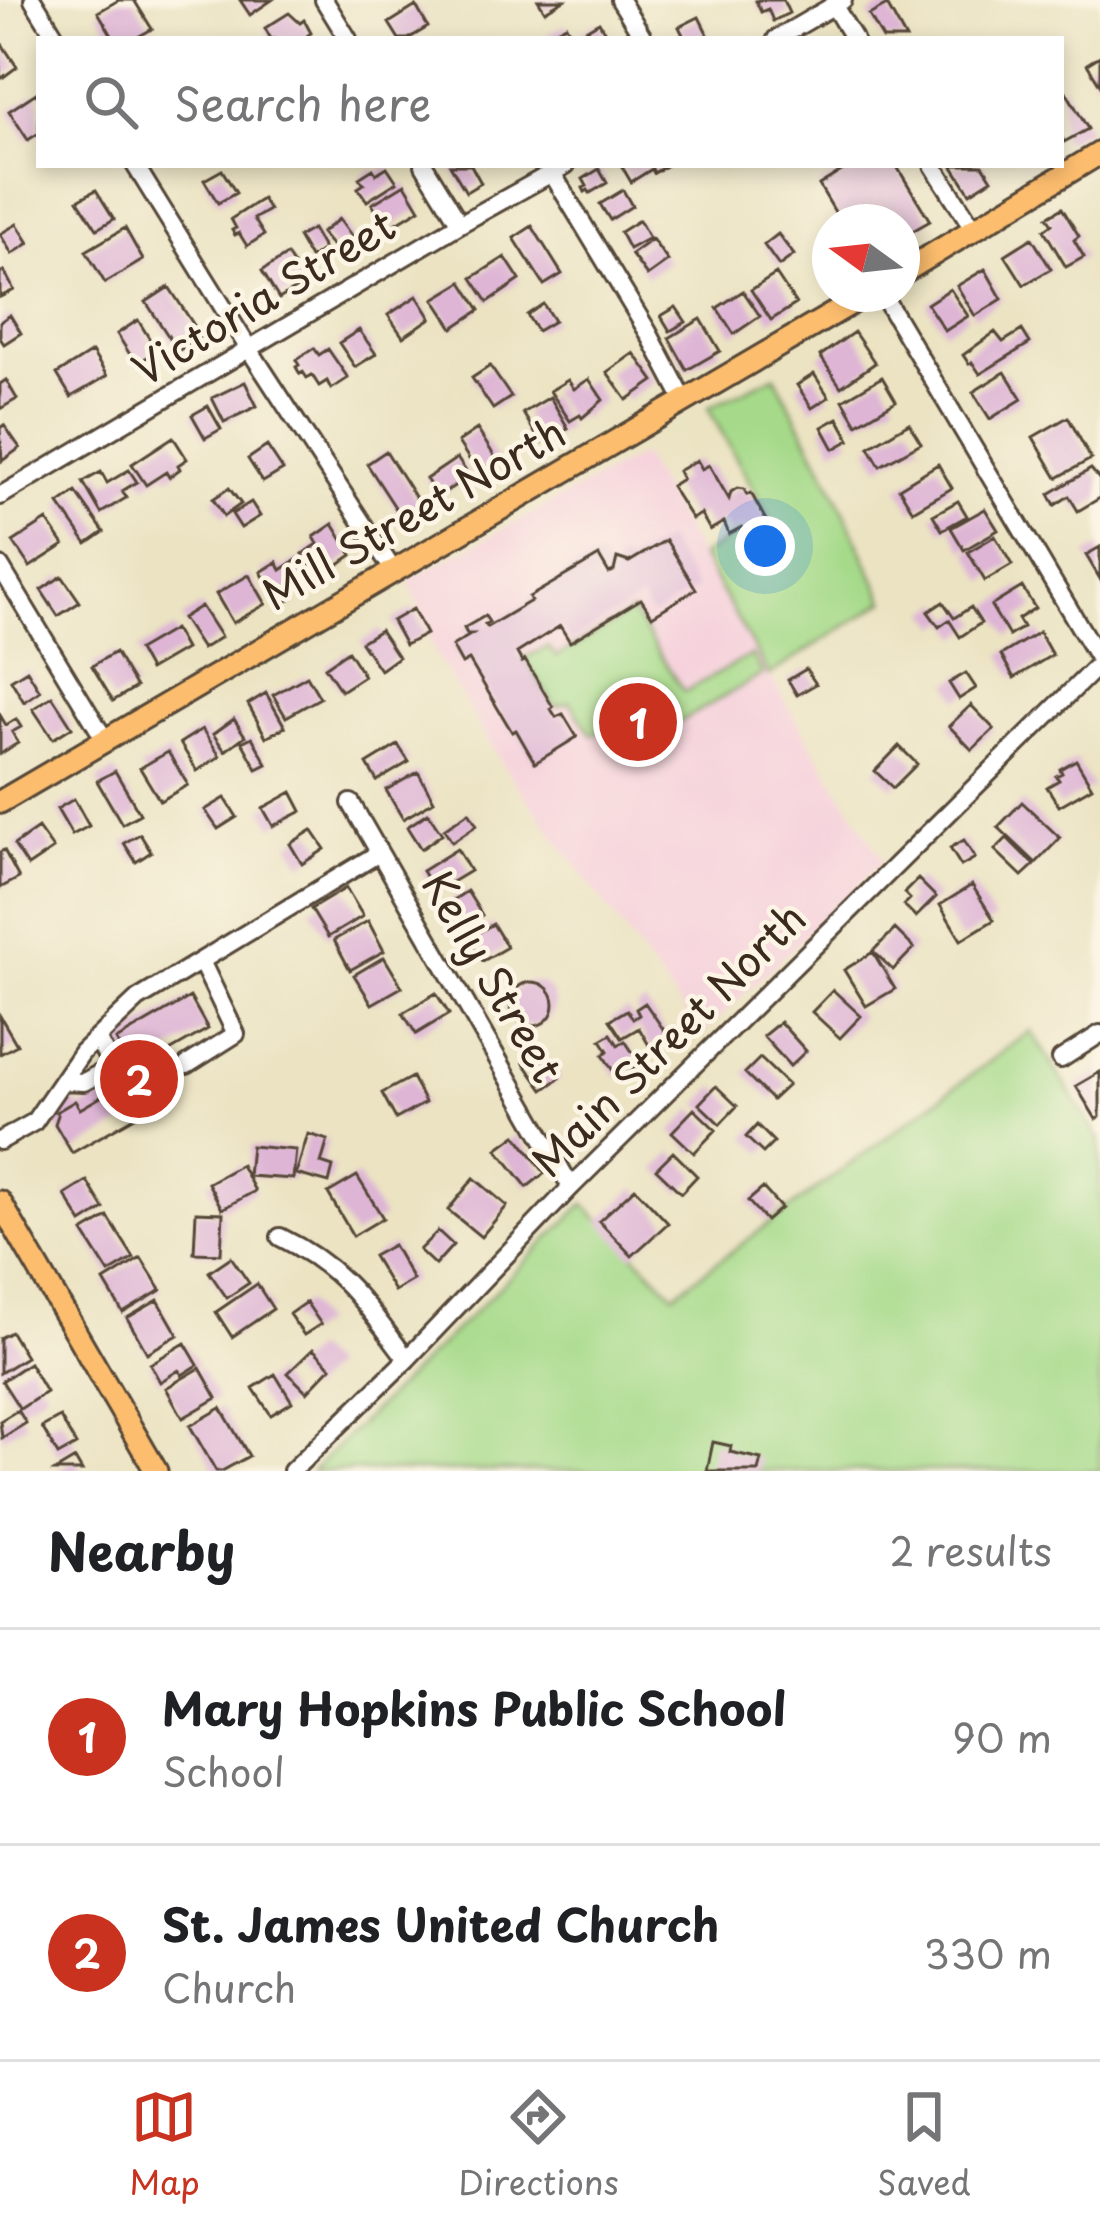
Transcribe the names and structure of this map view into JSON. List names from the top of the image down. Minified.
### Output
{"streets":{"main road":["Mill Street North"],"street":["Victoria Street","Kelly Street","Main Street North"]},"crossings":[["Kelly Street","Main Street North"]],"north":"left","page":{"search":"Search here","pins":["1","2"],"heading":["Nearby","2 results"],"list":[{"mark":"1","name":"Mary Hopkins Public School","note":"School","value":"90 m"},{"mark":"2","name":"St. James United Church","note":"Church","value":"330 m"}],"nav":["Map","Directions","Saved"]}}
